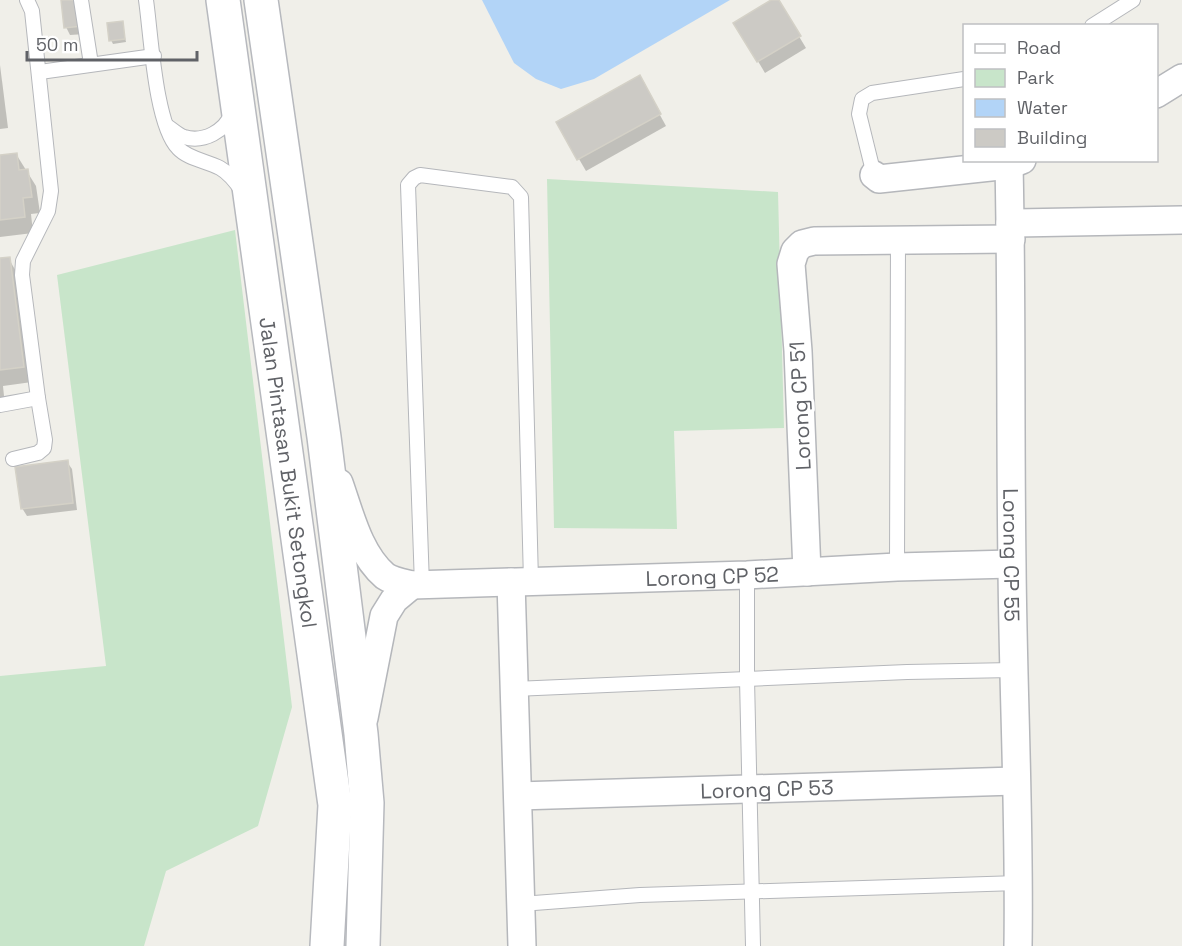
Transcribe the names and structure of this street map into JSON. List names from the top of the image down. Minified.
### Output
{"streets":{"main road":["Jalan Pintasan Bukit Setongkol"],"street":["Lorong CP 51","Lorong CP 55","Lorong CP 52","Lorong CP 53"]},"crossings":[["Lorong CP 51","Lorong CP 52"],["Lorong CP 55","Lorong CP 52"],["Lorong CP 55","Lorong CP 53"]],"legend":["Road","Park","Water","Building"],"scale_bar":"50 m"}
